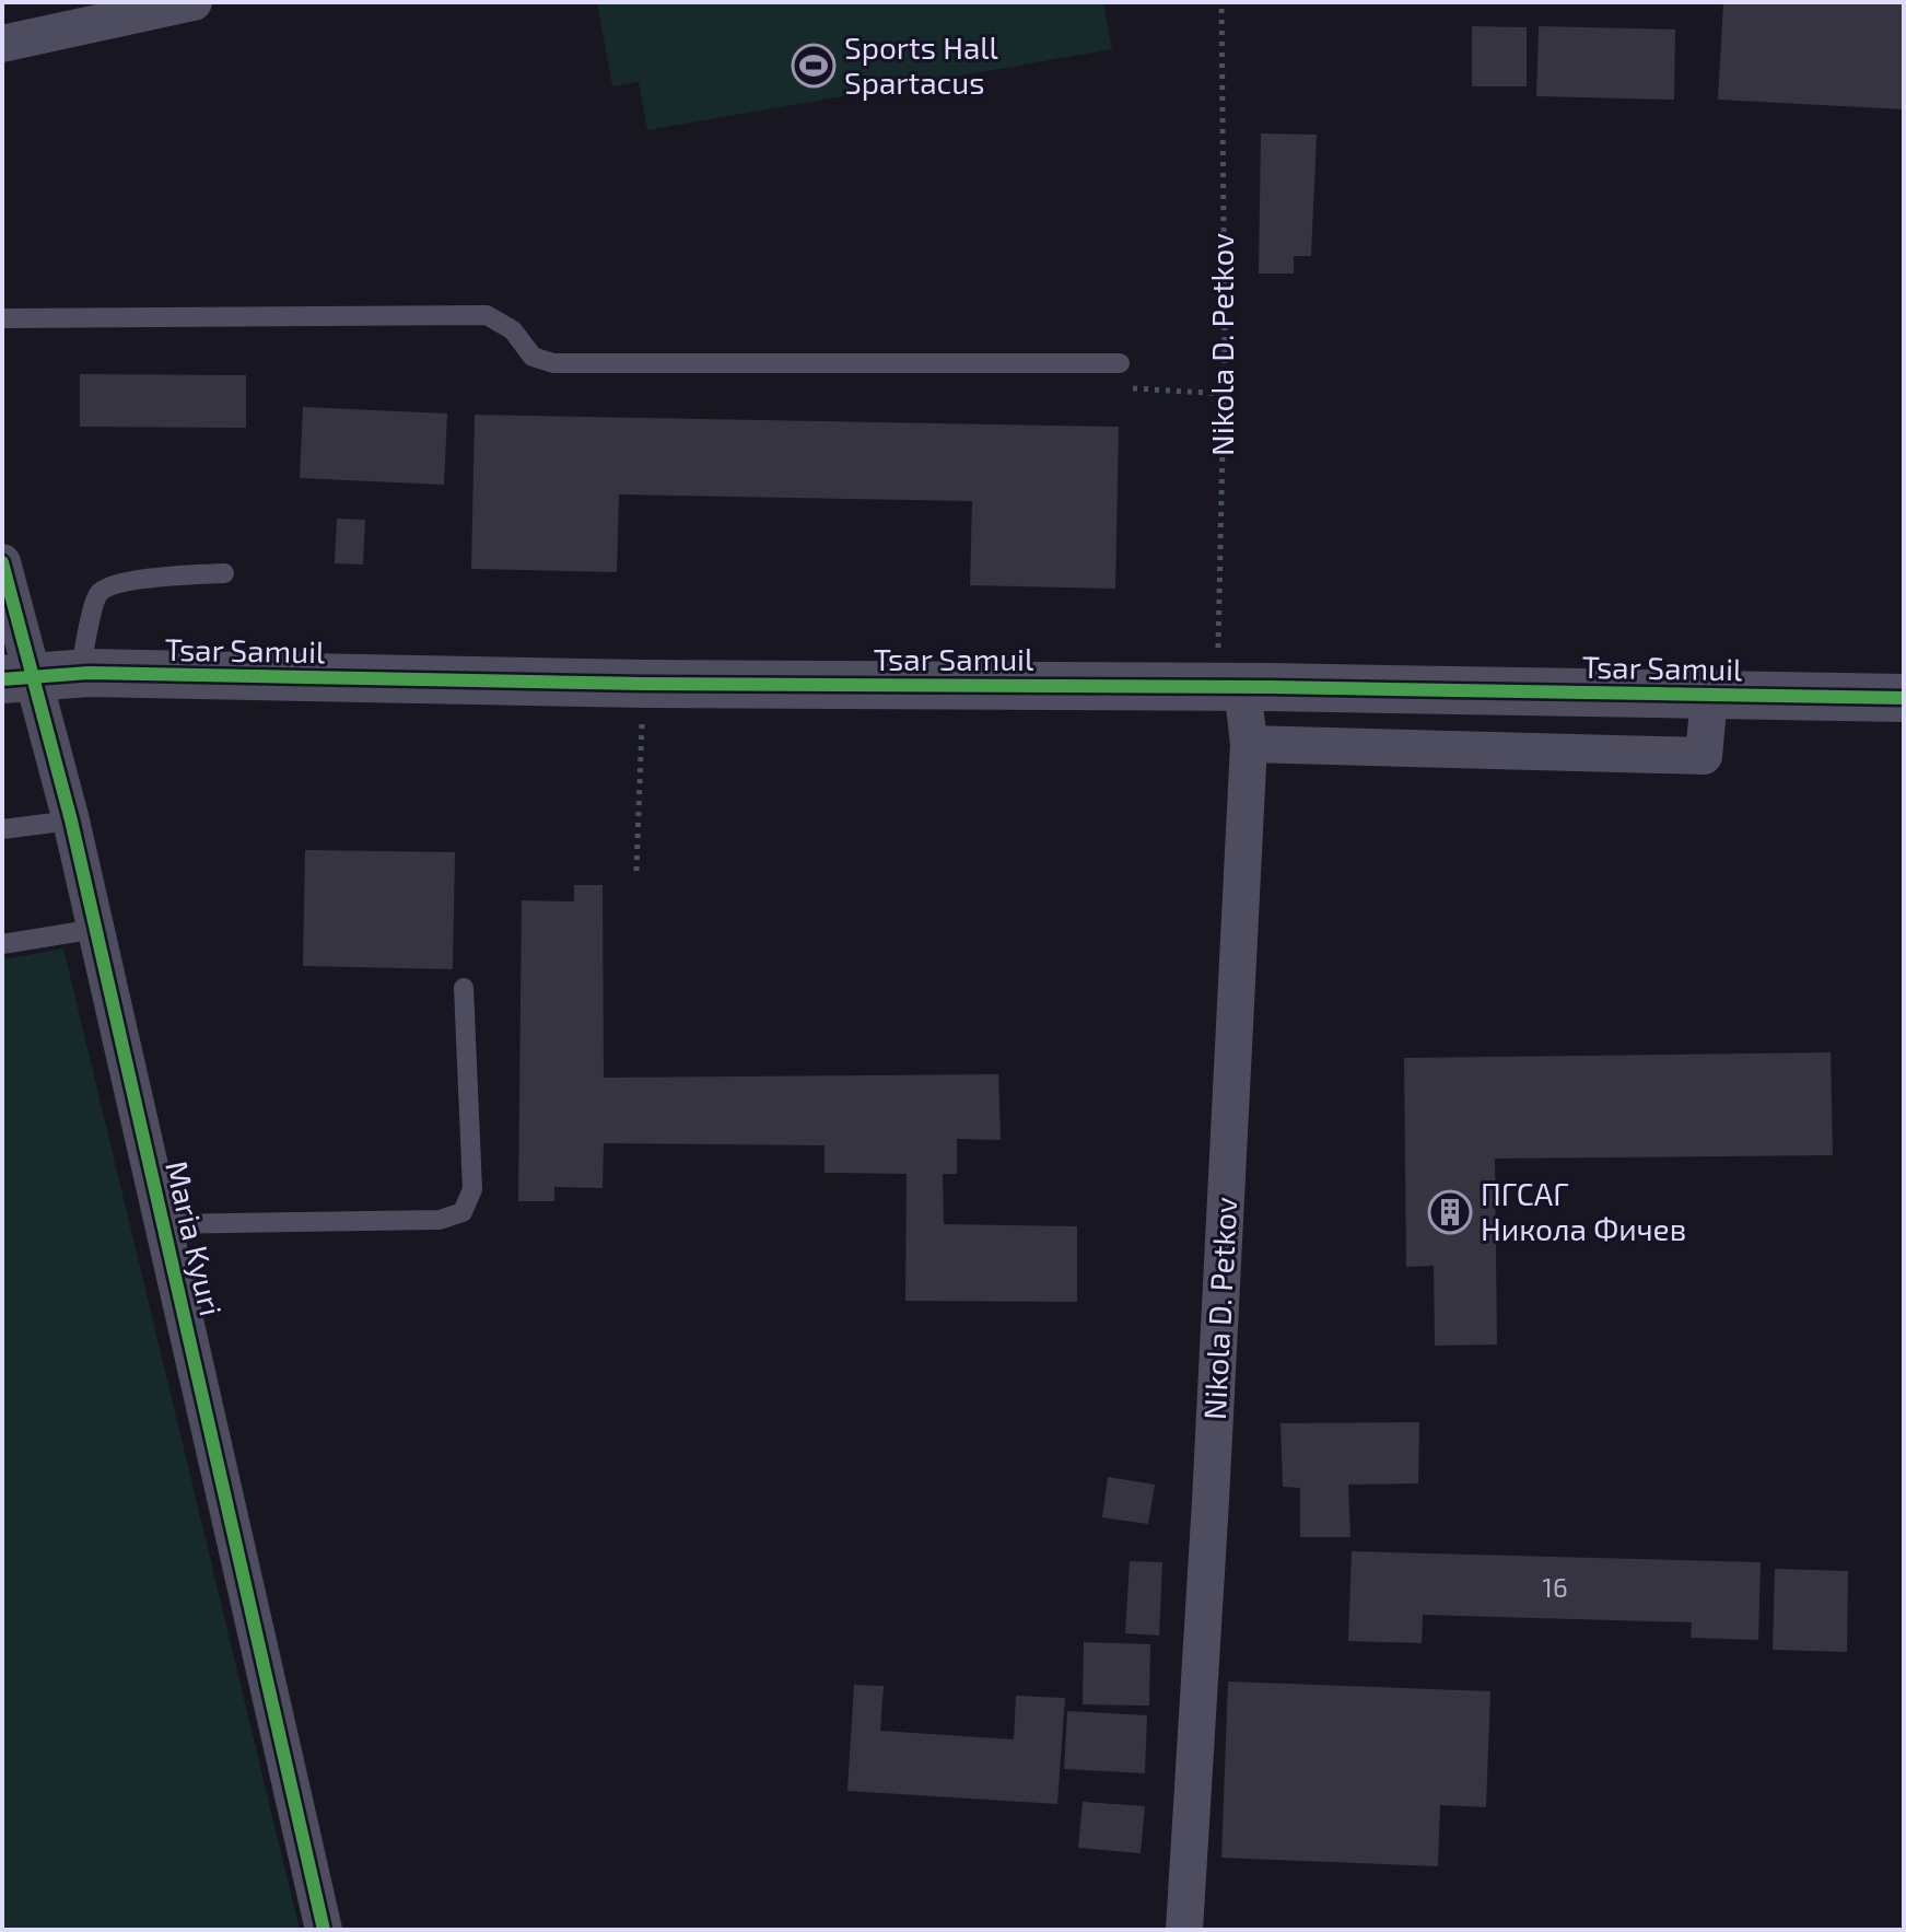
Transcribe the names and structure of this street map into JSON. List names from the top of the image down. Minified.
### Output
{"streets":{"street":["Nikola D. Petkov","Tsar Samuil","Maria Kyuri"]},"crossings":[["Nikola D. Petkov","Tsar Samuil"],["Tsar Samuil","Maria Kyuri"]],"places":{"sports":["Sports Hall Spartacus"],"building":["ПГСАГ Никола Фичев"]},"house_numbers":["16"]}
